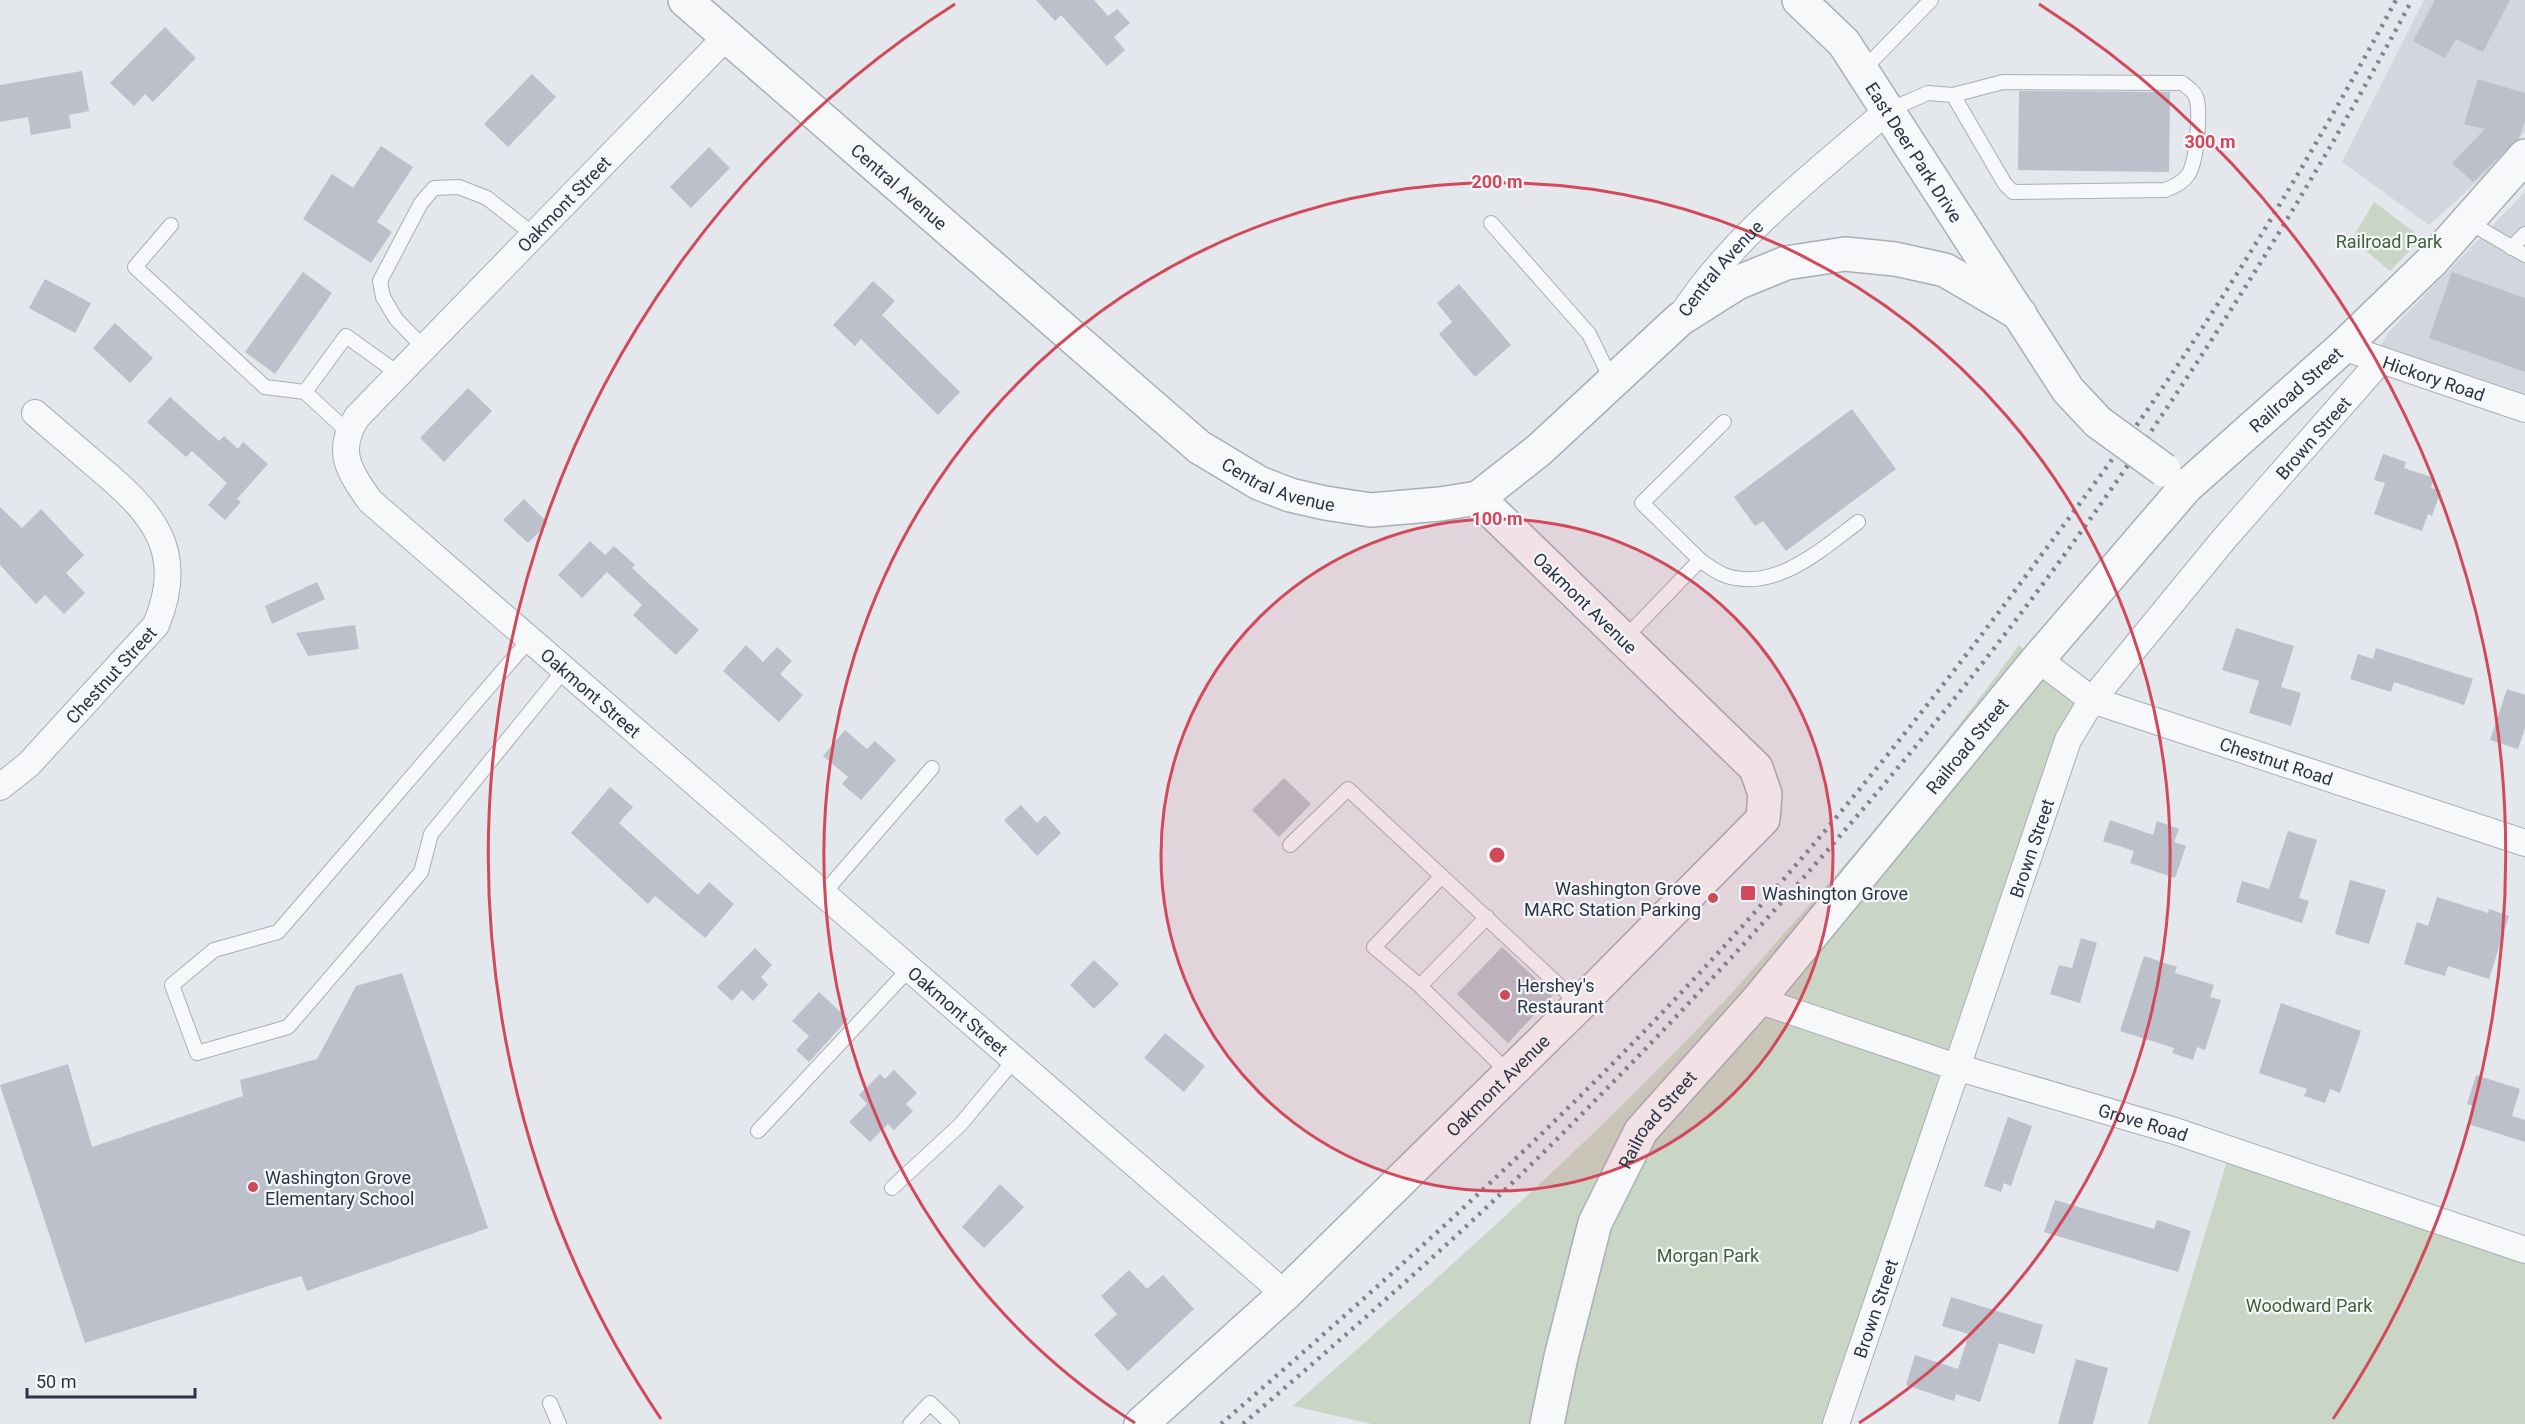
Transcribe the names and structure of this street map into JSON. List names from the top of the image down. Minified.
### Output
{"streets":{"street":["East Deer Park Drive","Central Avenue","Oakmont Street","Hickory Road","Railroad Street","Brown Street","Oakmont Avenue","Chestnut Street","Chestnut Road","Grove Road"]},"crossings":[["East Deer Park Drive","Central Avenue"],["East Deer Park Drive","Railroad Street"],["Central Avenue","Oakmont Street"],["Central Avenue","Oakmont Avenue"],["Oakmont Street","Oakmont Avenue"],["Hickory Road","Railroad Street"],["Hickory Road","Brown Street"],["Railroad Street","Chestnut Road"],["Railroad Street","Grove Road"],["Brown Street","Chestnut Road"],["Brown Street","Grove Road"]],"parks":["Railroad Park","Morgan Park","Woodward Park"],"places":{"transit":["Washington Grove"],"other":["Washington Grove MARC Station Parking","Hershey's Restaurant","Washington Grove Elementary School"]},"scale_bar":"50 m","rings":["300 m","200 m","100 m"]}
